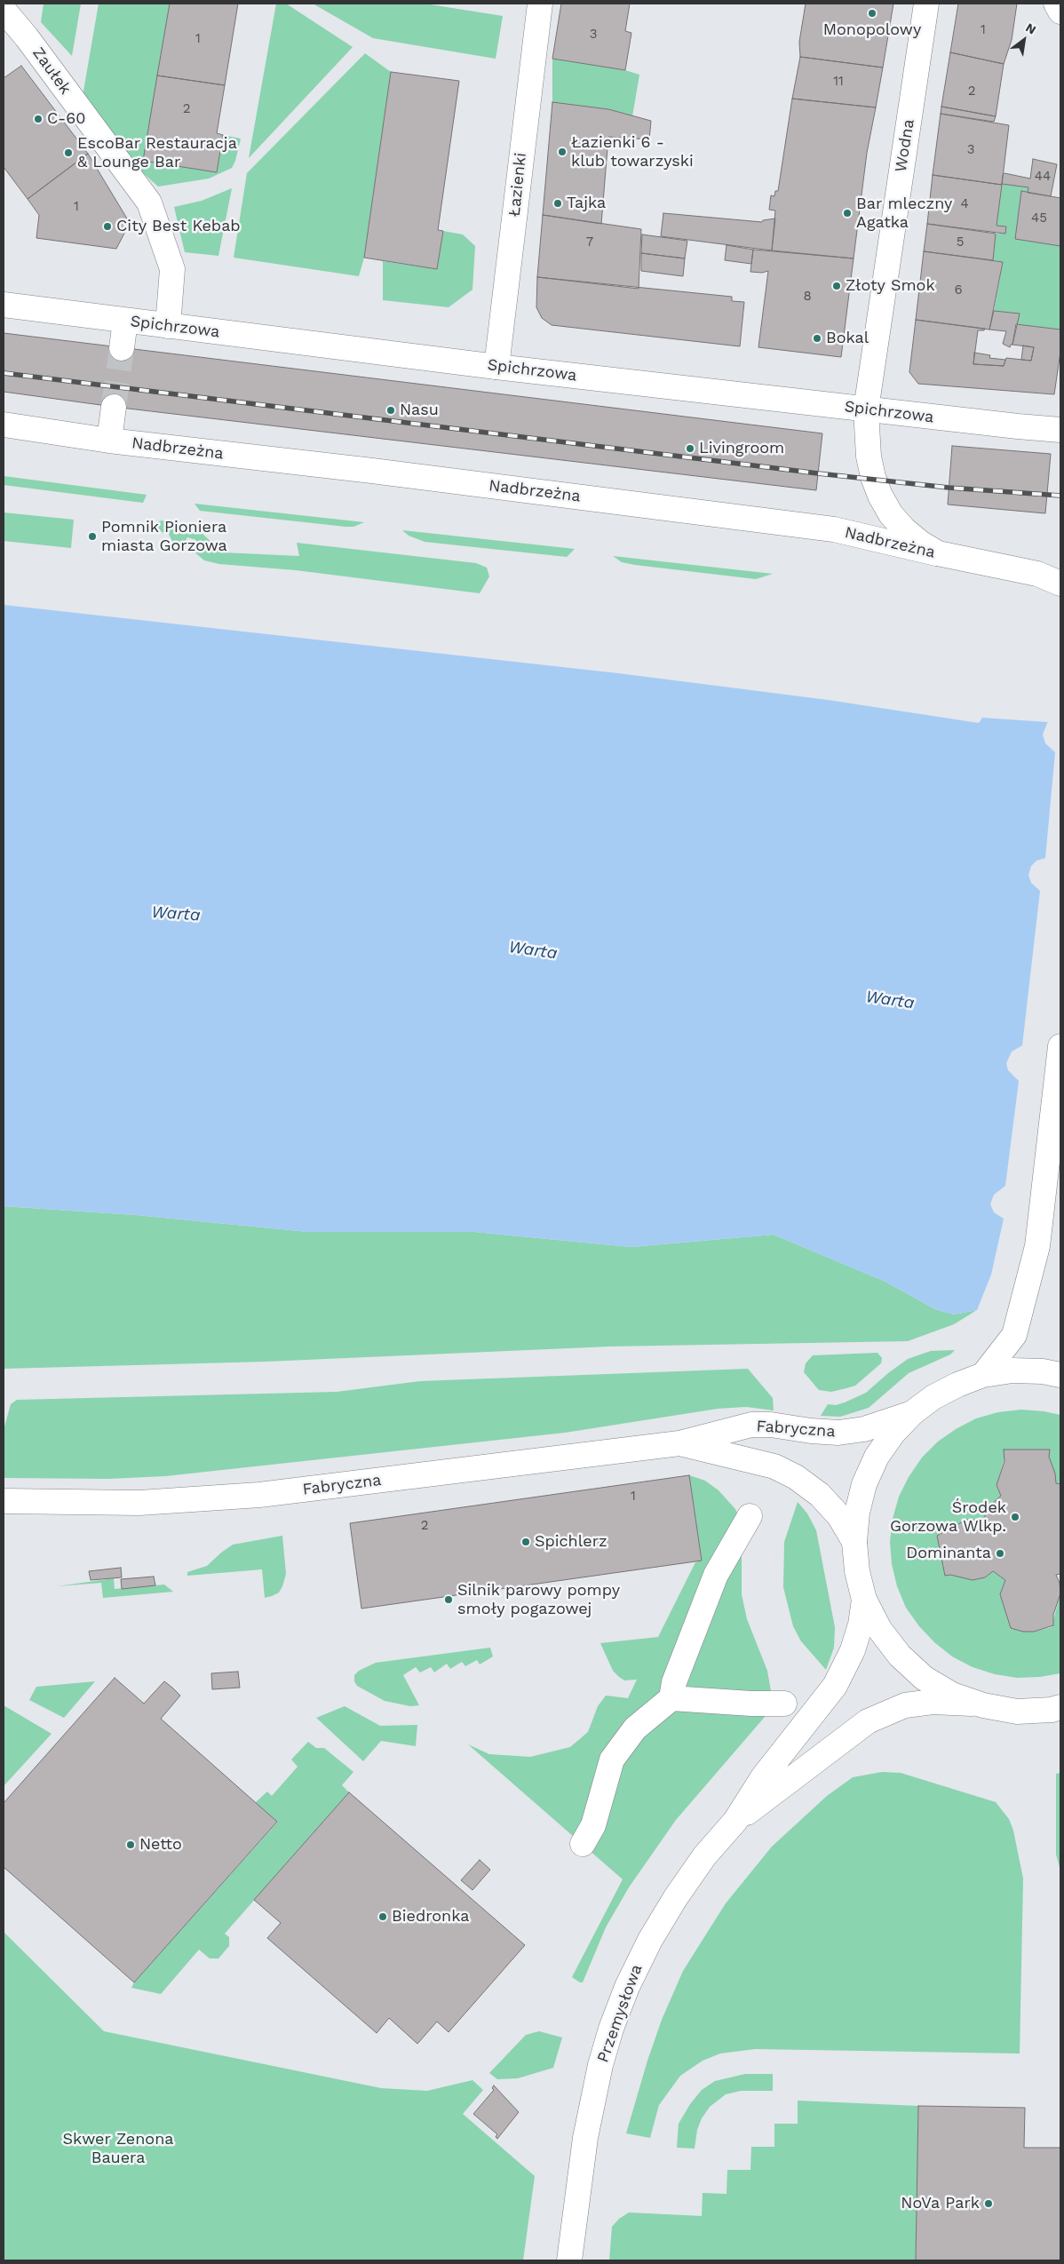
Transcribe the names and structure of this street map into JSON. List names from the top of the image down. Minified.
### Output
{"streets":{"street":["Zaułek","Wodna","Łazienki","Spichrzowa","Nadbrzeżna","Fabryczna","Przemysłowa"]},"crossings":[["Zaułek","Spichrzowa"],["Wodna","Spichrzowa"],["Wodna","Nadbrzeżna"],["Łazienki","Spichrzowa"]],"water":["Warta"],"parks":["Skwer Zenona Bauera"],"places":["Monopolowy","C-60","Łazienki 6 - klub towarzyski","EscoBar Restauracja & Lounge Bar","Tajka","Bar mleczny Agatka","City Best Kebab","Złoty Smok","Bokal","Nasu","Livingroom","Pomnik Pioniera miasta Gorzowa","Środek Gorzowa Wlkp.","Spichlerz","Dominanta","Silnik parowy pompy smoły pogazowej","Netto","Biedronka","NoVa Park"],"house_numbers":["1","3","1","11","2","2","3","44","4","1","45","7","5","6","8","1","2"],"north":"top right"}
